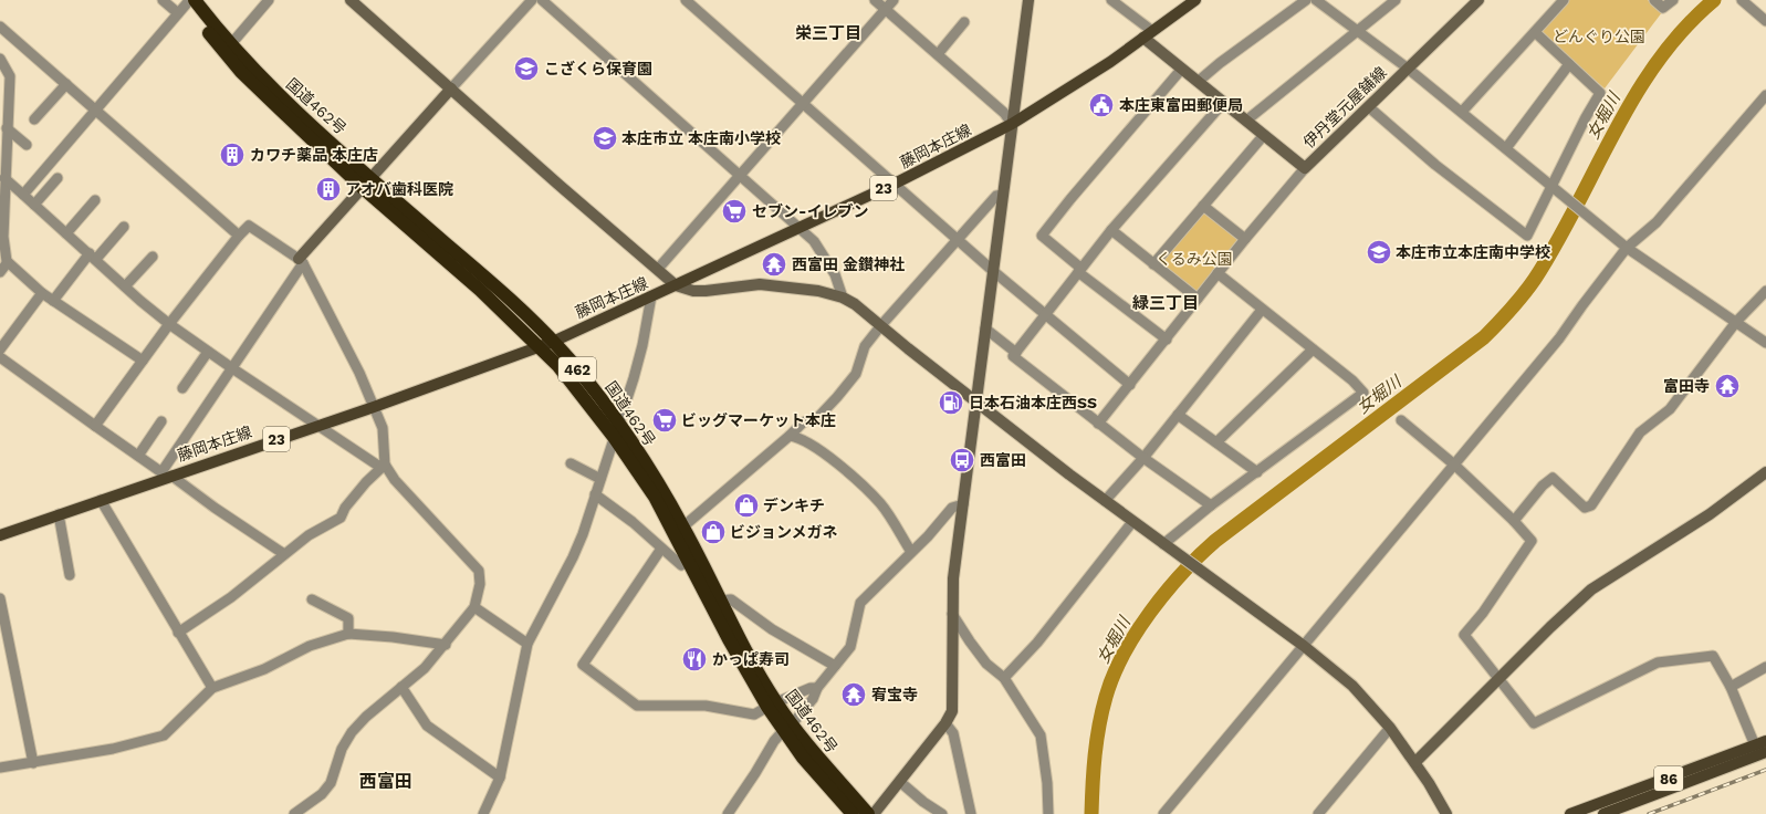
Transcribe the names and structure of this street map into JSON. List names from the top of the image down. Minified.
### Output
{"streets":{"highway":["国道462号","462"],"main road":["藤岡本庄線","23","86"],"street":["伊丹堂元屋舗線"]},"crossings":[["国道462号","藤岡本庄線"],["伊丹堂元屋舗線","藤岡本庄線"]],"districts":["栄三丁目","緑三丁目","西富田"],"water":["女堀川"],"parks":["どんぐり公園","くるみ公園"],"places":{"school or university":["こざくら保育園","本庄市立 本庄南小学校","本庄市立本庄南中学校"],"public building":["本庄東富田郵便局"],"building":["カワチ薬品 本庄店","アオバ歯科医院"],"supermarket":["セブン-イレブン","ビッグマーケット本庄"],"temple":["西富田 金鑚神社","富田寺","宥宝寺"],"fuel station":["日本石油本庄西SS"],"bus stop":["西富田"],"shop":["デンキチ","ビジョンメガネ"],"restaurant":["かっぱ寿司"]}}
